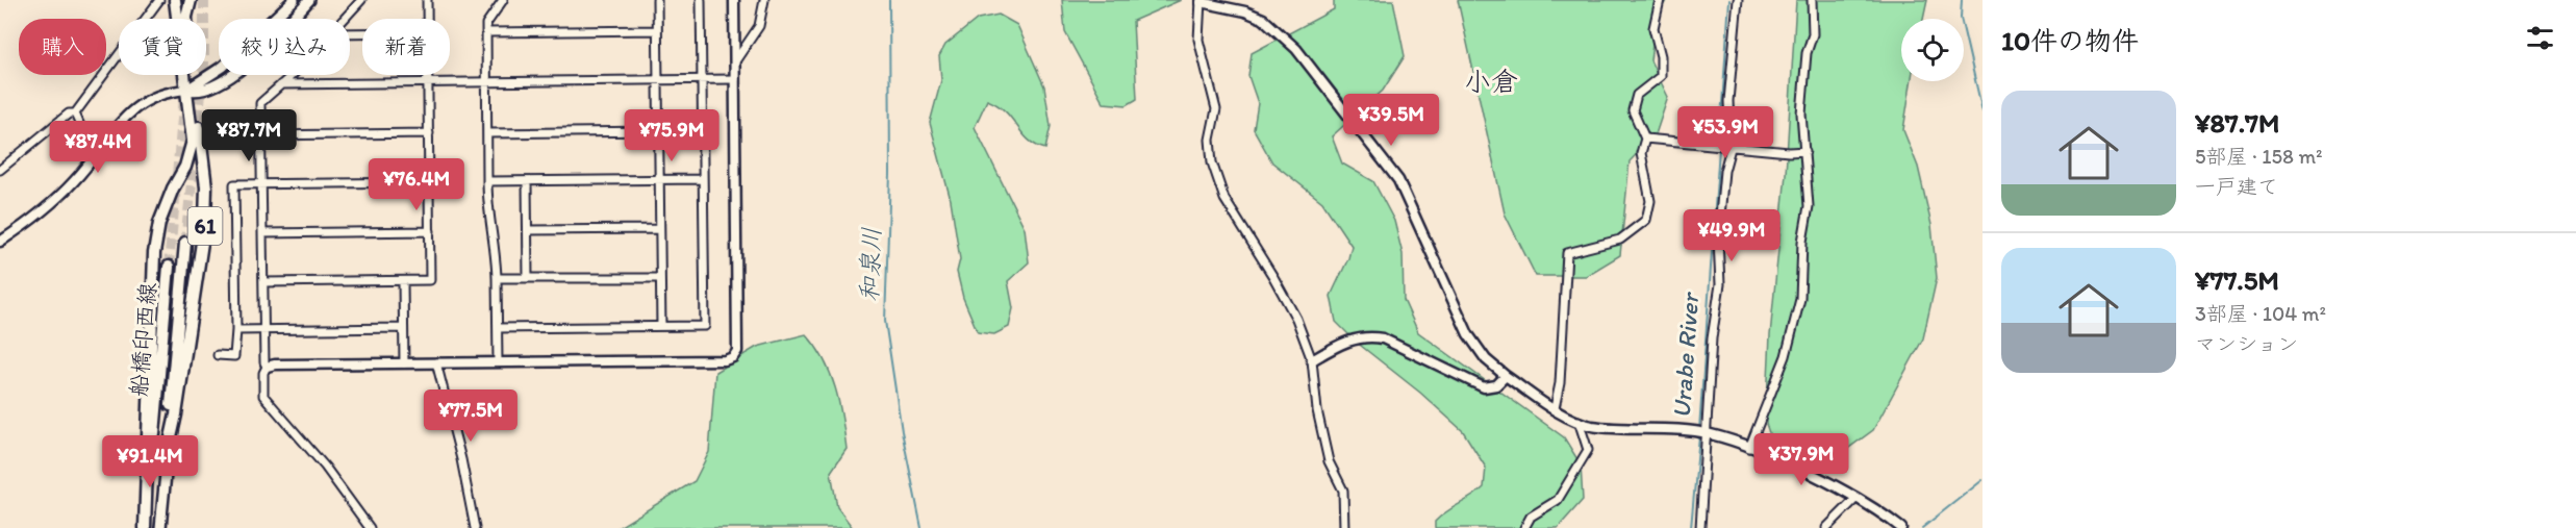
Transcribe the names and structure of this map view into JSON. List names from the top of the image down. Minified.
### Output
{"streets":{"main road":["61","船橋印西線"]},"crossings":[["61","船橋印西線"]],"districts":["小倉"],"water":["和泉川","Urabe River"],"page":{"heading":"10件の物件","chip":["購入","賃貸","絞り込み","新着"],"list":[{"name":"¥87.7M","note":"5部屋 · 158 m² · 一戸建て"},{"name":"¥77.5M","note":"3部屋 · 104 m² · マンション"}],"price":["¥39.5M","¥53.9M","¥87.7M","¥75.9M","¥87.4M","¥76.4M","¥49.9M","¥77.5M","¥37.9M","¥91.4M"]}}
